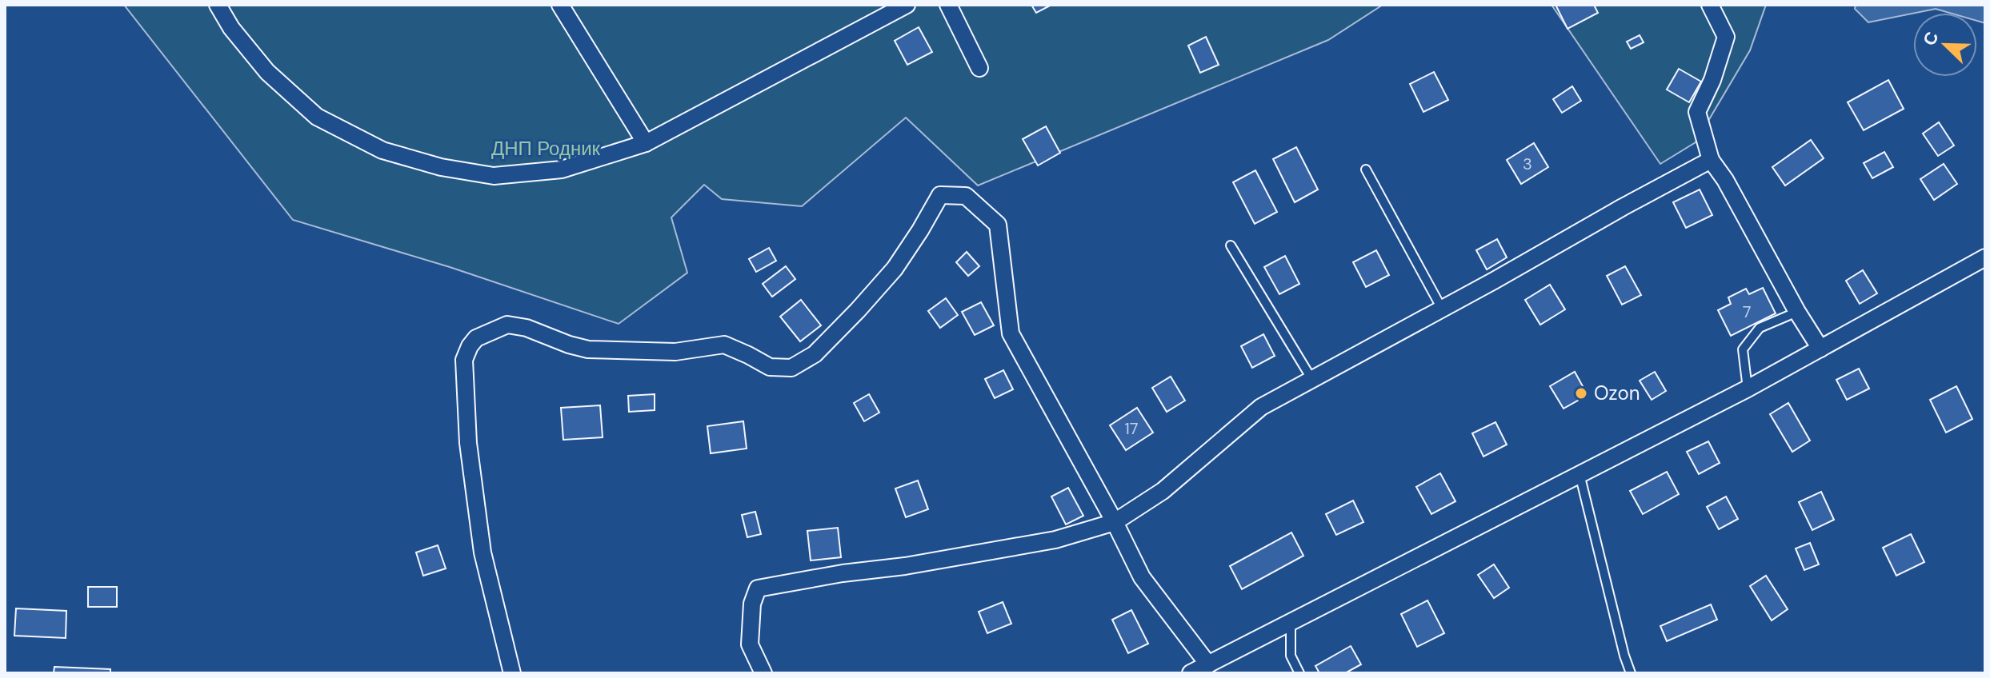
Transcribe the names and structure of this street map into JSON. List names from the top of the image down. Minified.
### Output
{"parks":["ДНП Родник"],"places":["Ozon"],"house_numbers":["3","7","17"],"north":"top left"}
